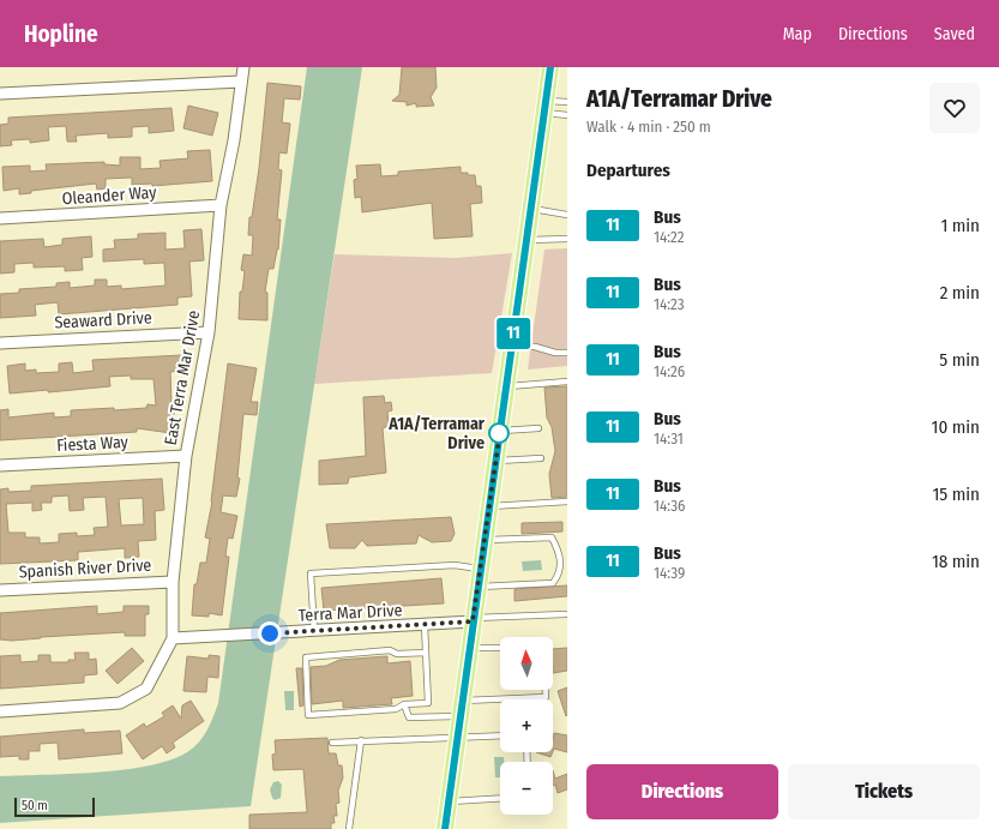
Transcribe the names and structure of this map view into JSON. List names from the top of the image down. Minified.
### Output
{"streets":{"street":["Oleander Way","Seaward Drive","East Terra Mar Drive","Fiesta Way","Spanish River Drive","Terra Mar Drive"]},"crossings":[["Oleander Way","East Terra Mar Drive"],["Seaward Drive","East Terra Mar Drive"],["East Terra Mar Drive","Fiesta Way"],["East Terra Mar Drive","Spanish River Drive"],["East Terra Mar Drive","Terra Mar Drive"]],"places":["A1A/Terramar Drive"],"lines":["bus line 11"],"scale_bar":"50 m","north":"top","page":{"header":"Hopline","nav":["Map","Directions","Saved"],"on_map":"11","heading":[["A1A/Terramar Drive","Walk · 4 min · 250 m"],"Departures"],"list":[{"mark":"11","name":"Bus","note":"14:22","value":"1 min"},{"mark":"11","name":"Bus","note":"14:23","value":"2 min"},{"mark":"11","name":"Bus","note":"14:26","value":"5 min"},{"mark":"11","name":"Bus","note":"14:31","value":"10 min"},{"mark":"11","name":"Bus","note":"14:36","value":"15 min"},{"mark":"11","name":"Bus","note":"14:39","value":"18 min"}],"map_buttons":["+","−"],"buttons":["Directions","Tickets"],"scale":"50 m"}}
